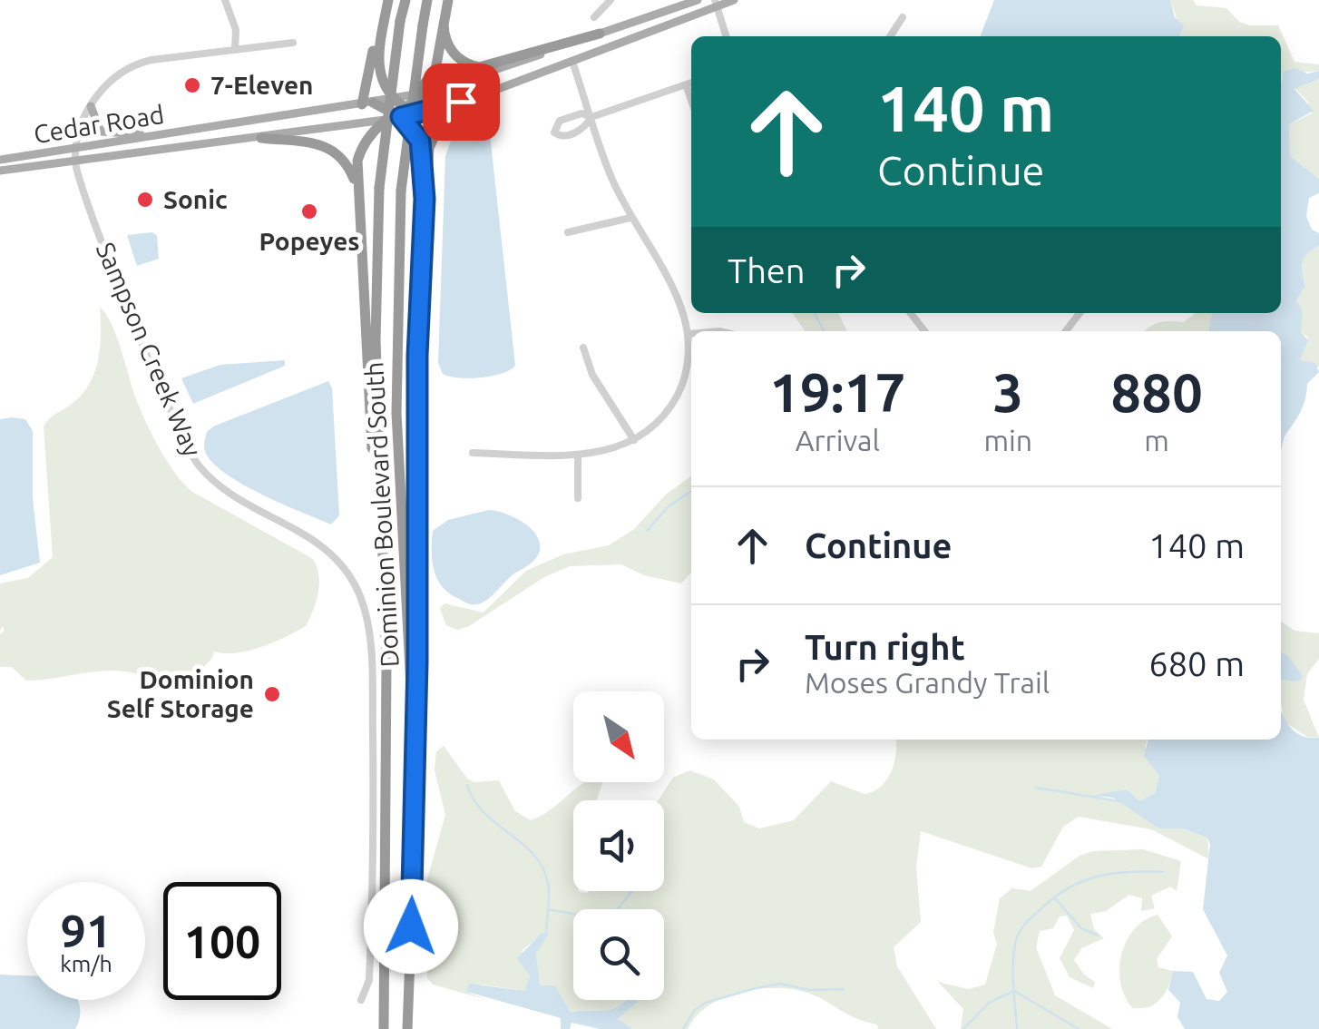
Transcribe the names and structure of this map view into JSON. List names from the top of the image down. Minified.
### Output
{"streets":{"highway":["Dominion Boulevard South"],"main road":["Cedar Road"],"street":["Sampson Creek Way"]},"crossings":[["Cedar Road","Sampson Creek Way"]],"places":["7-Eleven","Sonic","Popeyes","Dominion Self Storage"],"north":"bottom right","page":{"turn":["140 m","Continue"],"then":"Then","eta":["19:17","Arrival","3","min","880","m"],"list":[{"name":"Continue","value":"140 m"},{"name":"Turn right","note":"Moses Grandy Trail","value":"680 m"}],"speed":"91 km/h","limit":"100"}}
